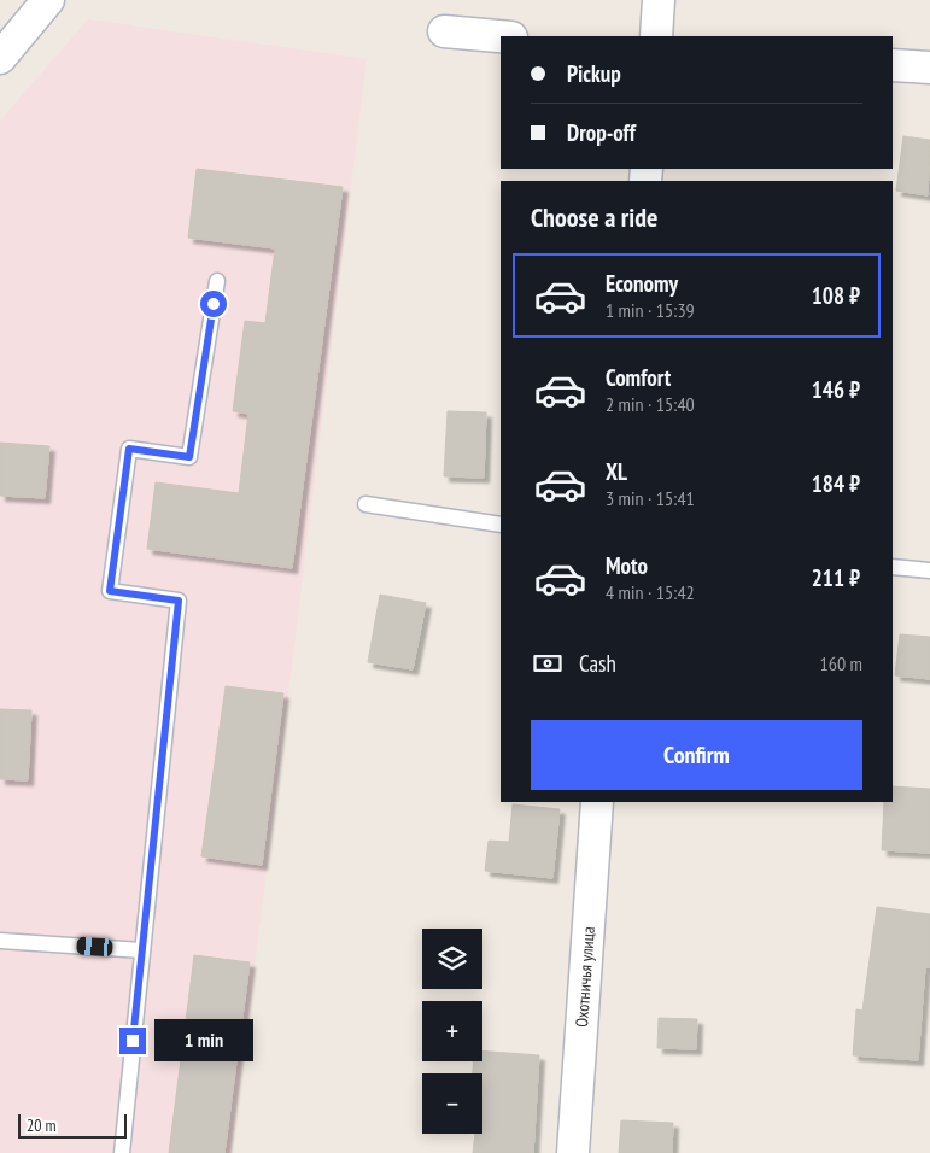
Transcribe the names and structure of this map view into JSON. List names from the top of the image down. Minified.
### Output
{"streets":{"street":["Охотничья улица"]},"scale_bar":"20 m","page":{"banner":["Pickup","Drop-off"],"heading":"Choose a ride","list":[{"name":"Economy","note":"1 min · 15:39","value":"108 ₽"},{"name":"Comfort","note":"2 min · 15:40","value":"146 ₽"},{"name":"XL","note":"3 min · 15:41","value":"184 ₽"},{"name":"Moto","note":"4 min · 15:42","value":"211 ₽"}],"pay":["Cash","160 m"],"buttons":"Confirm","map_buttons":["+","−"],"bubble":"1 min","scale":"20 m"}}
